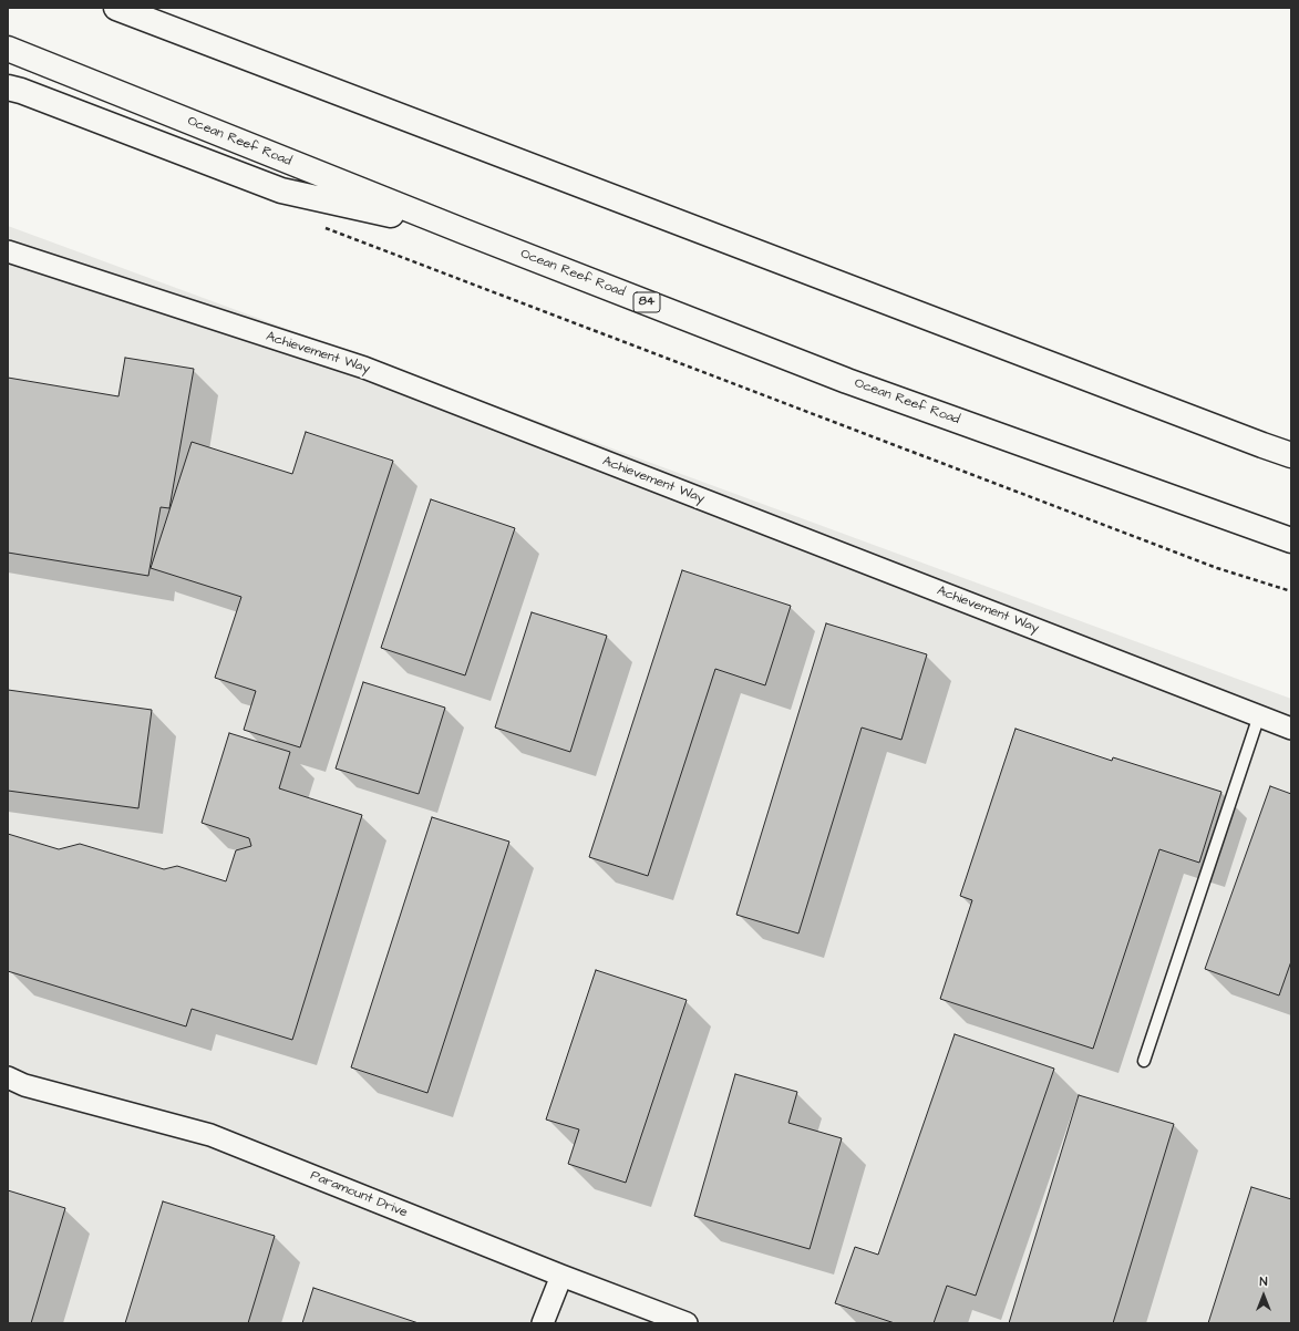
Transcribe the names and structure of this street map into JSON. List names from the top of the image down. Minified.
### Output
{"streets":{"main road":["Ocean Reef Road","84"],"street":["Achievement Way","Paramount Drive"]},"north":"top"}
